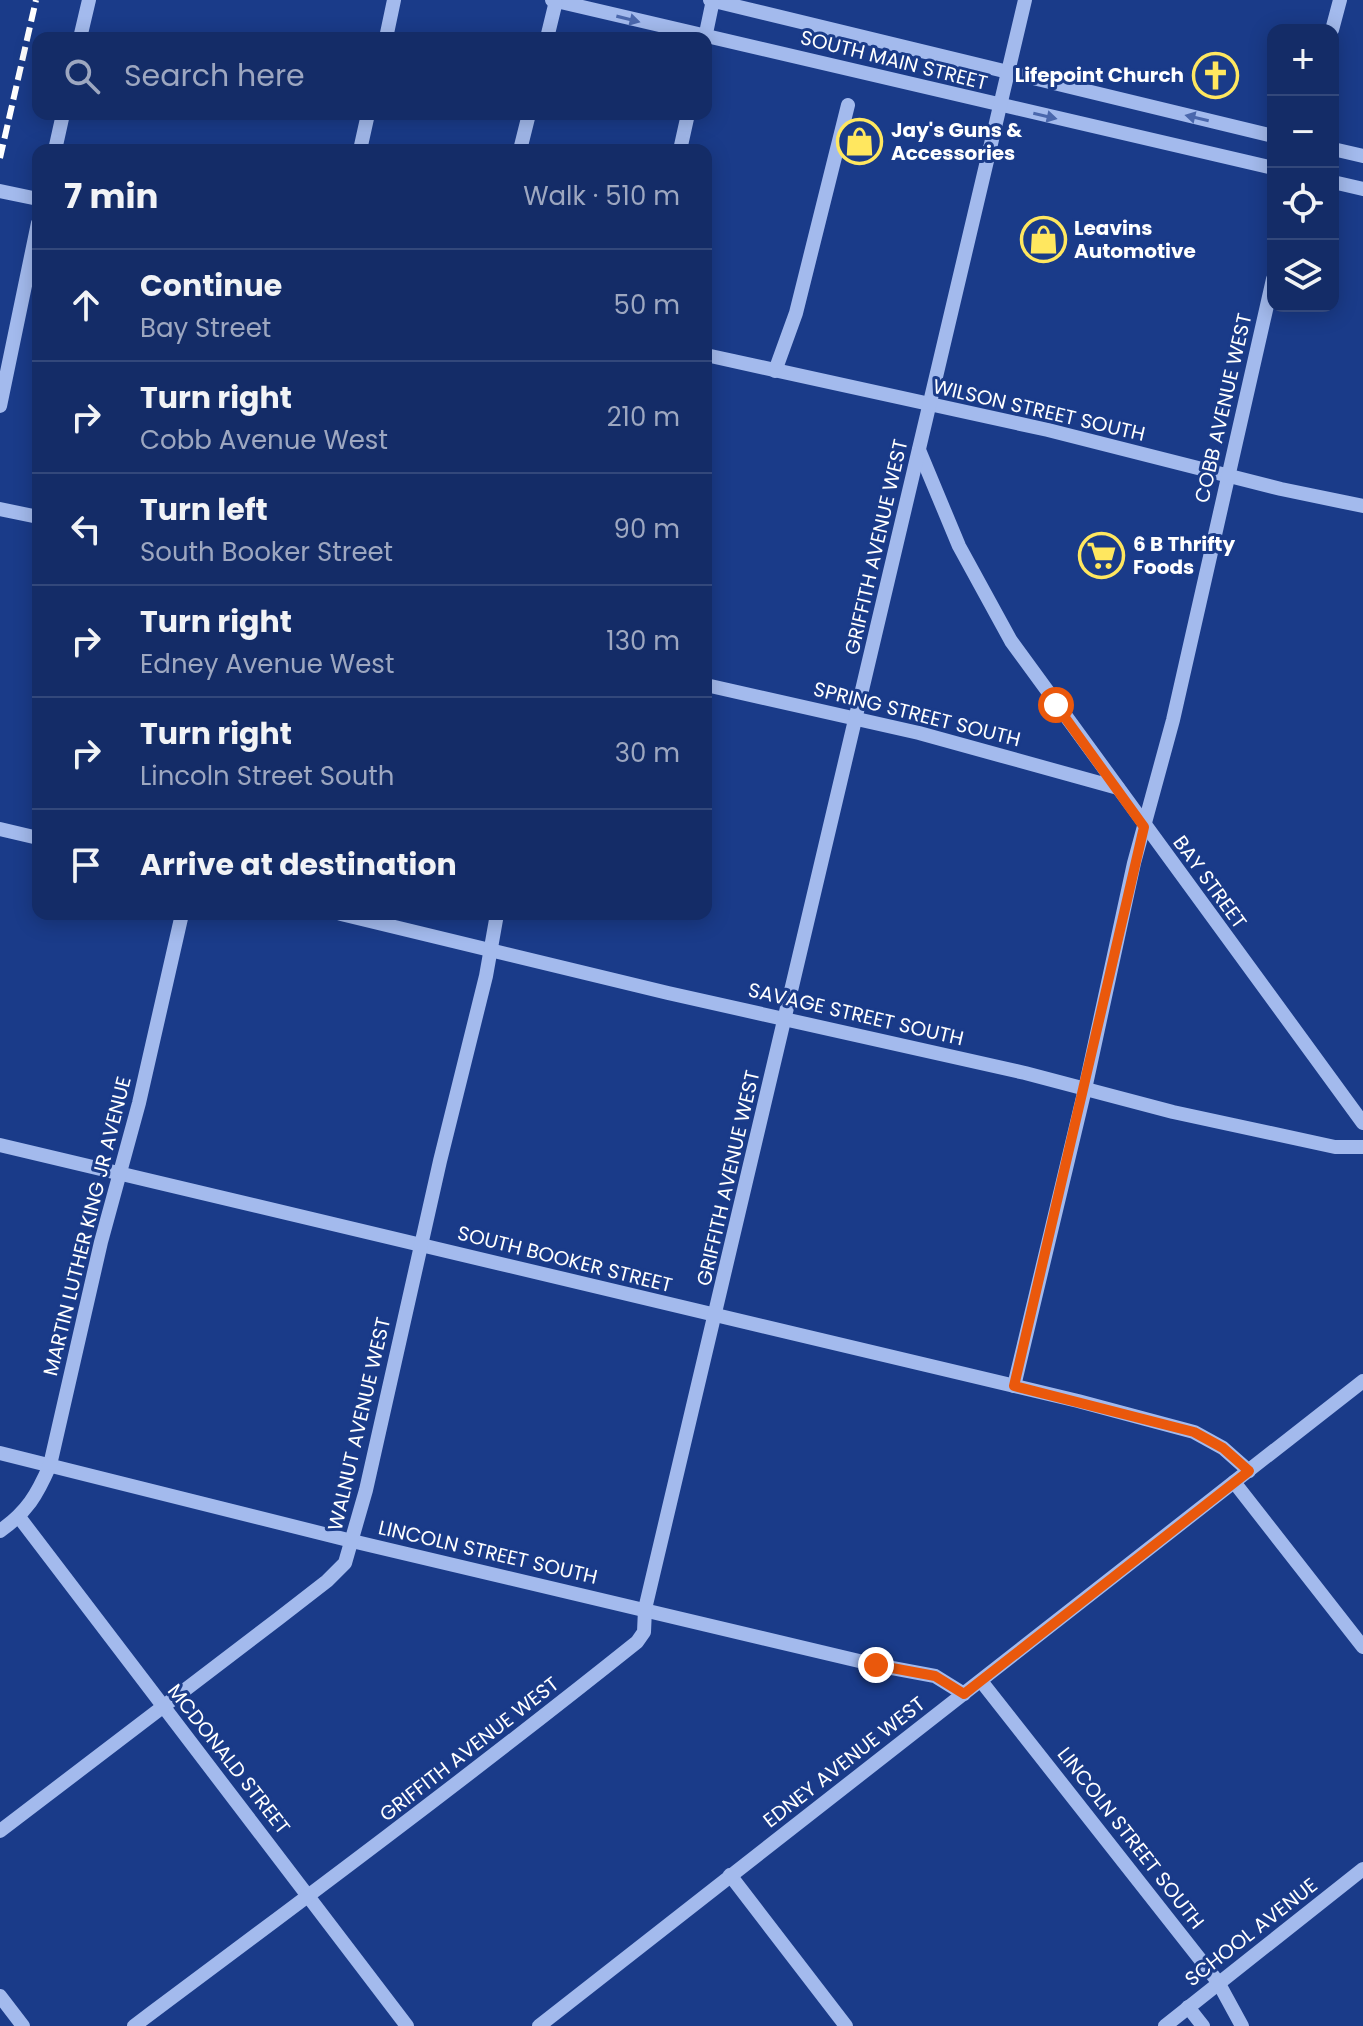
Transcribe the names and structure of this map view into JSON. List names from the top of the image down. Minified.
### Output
{"streets":{"street":["SOUTH MAIN STREET","COBB AVENUE WEST","WILSON STREET SOUTH","GRIFFITH AVENUE WEST","SPRING STREET SOUTH","BAY STREET","SAVAGE STREET SOUTH","MARTIN LUTHER KING JR AVENUE","SOUTH BOOKER STREET","WALNUT AVENUE WEST","LINCOLN STREET SOUTH","MCDONALD STREET","EDNEY AVENUE WEST","SCHOOL AVENUE"]},"crossings":[["SOUTH MAIN STREET","GRIFFITH AVENUE WEST"],["COBB AVENUE WEST","WILSON STREET SOUTH"],["COBB AVENUE WEST","BAY STREET"],["COBB AVENUE WEST","SAVAGE STREET SOUTH"],["COBB AVENUE WEST","SOUTH BOOKER STREET"],["WILSON STREET SOUTH","GRIFFITH AVENUE WEST"],["GRIFFITH AVENUE WEST","SPRING STREET SOUTH"],["GRIFFITH AVENUE WEST","BAY STREET"],["GRIFFITH AVENUE WEST","SAVAGE STREET SOUTH"],["GRIFFITH AVENUE WEST","SOUTH BOOKER STREET"],["GRIFFITH AVENUE WEST","LINCOLN STREET SOUTH"],["GRIFFITH AVENUE WEST","MCDONALD STREET"],["SPRING STREET SOUTH","BAY STREET"],["SAVAGE STREET SOUTH","WALNUT AVENUE WEST"],["MARTIN LUTHER KING JR AVENUE","SOUTH BOOKER STREET"],["MARTIN LUTHER KING JR AVENUE","LINCOLN STREET SOUTH"],["MARTIN LUTHER KING JR AVENUE","MCDONALD STREET"],["SOUTH BOOKER STREET","WALNUT AVENUE WEST"],["SOUTH BOOKER STREET","EDNEY AVENUE WEST"],["WALNUT AVENUE WEST","LINCOLN STREET SOUTH"],["WALNUT AVENUE WEST","MCDONALD STREET"],["LINCOLN STREET SOUTH","EDNEY AVENUE WEST"],["LINCOLN STREET SOUTH","SCHOOL AVENUE"]],"places":{"church":["Lifepoint Church"],"shop":["Jay's Guns & Accessories","Leavins Automotive"],"supermarket":["6 B Thrifty Foods"]},"page":{"map_buttons":["+","−"],"search":"Search here","heading":["7 min","Walk · 510 m"],"list":[["Continue","Bay Street","50 m"],["Turn right","Cobb Avenue West","210 m"],["Turn left","South Booker Street","90 m"],["Turn right","Edney Avenue West","130 m"],["Turn right","Lincoln Street South","30 m"],"Arrive at destination"]}}
